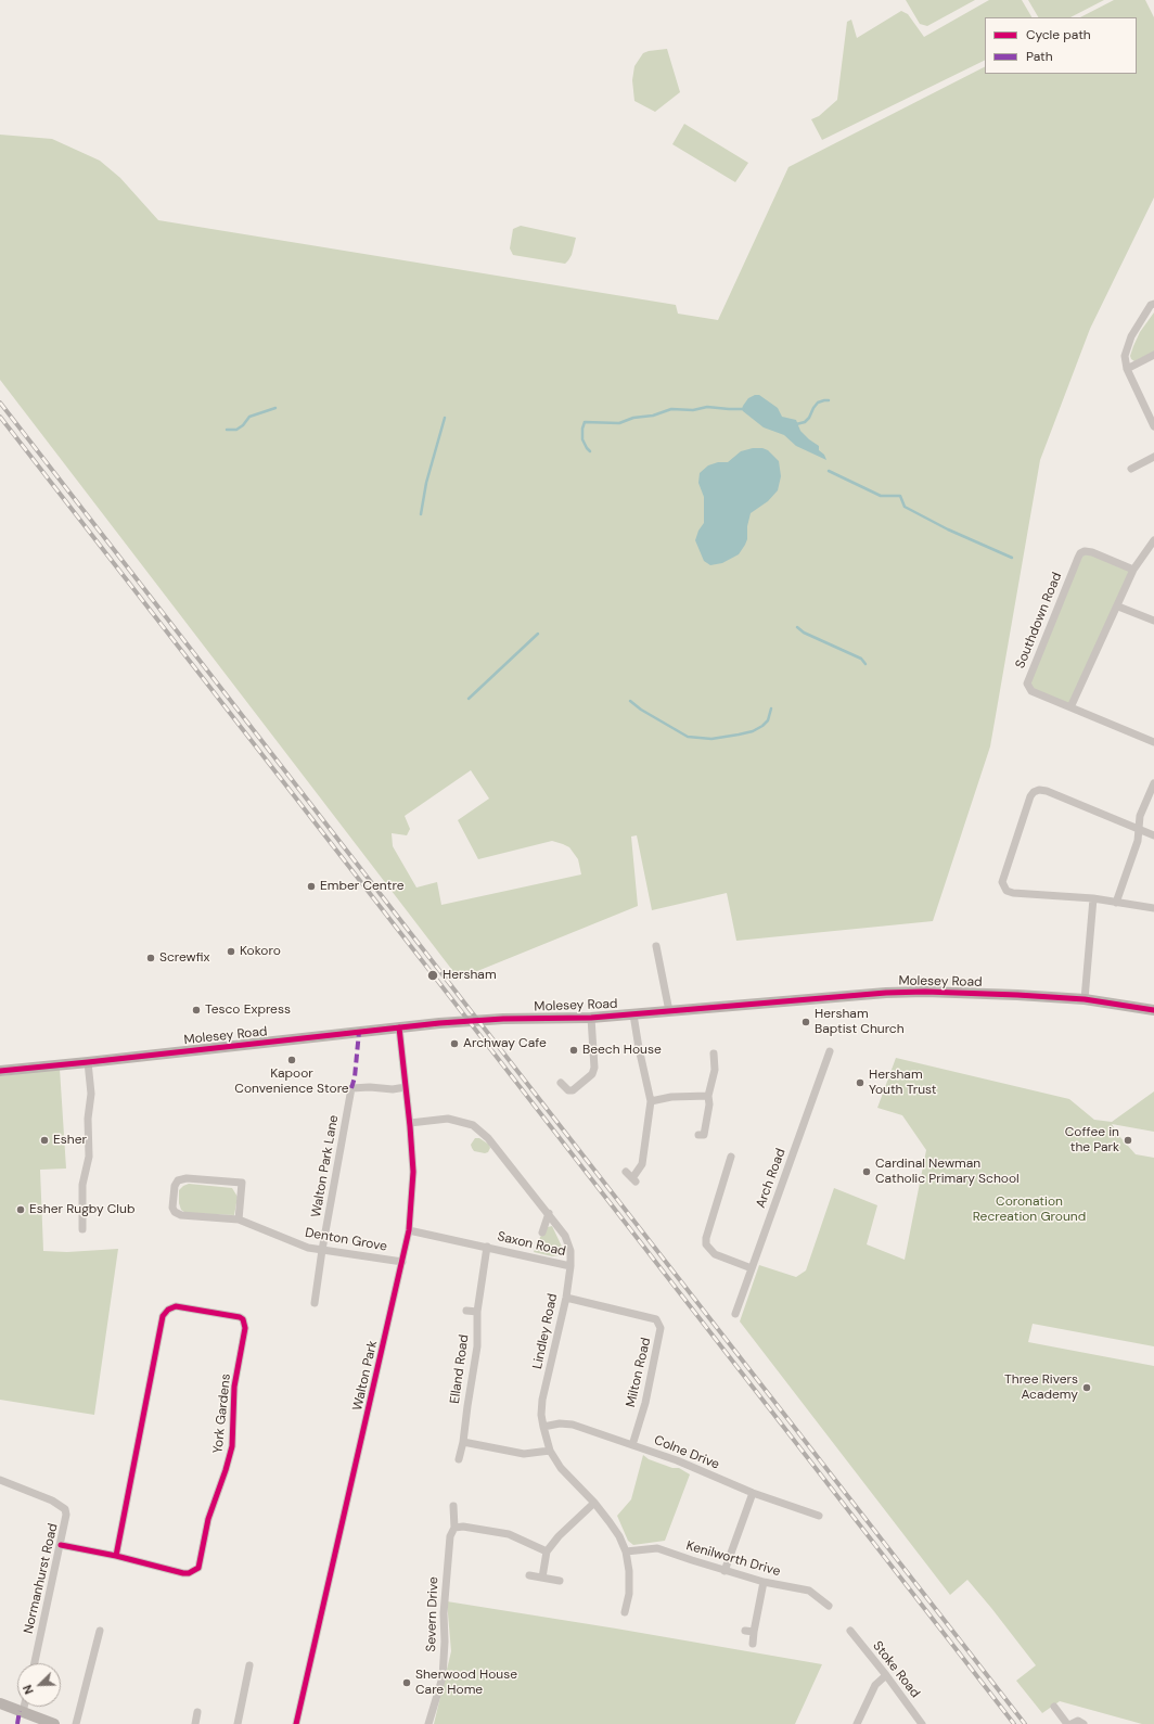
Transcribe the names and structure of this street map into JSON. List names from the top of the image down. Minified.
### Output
{"streets":{"street":["Southdown Road","Molesey Road","Walton Park Lane","Arch Road","Denton Grove","Saxon Road","Lindley Road","Elland Road","Milton Road","Walton Park","York Gardens","Colne Drive","Kenilworth Drive","Normanhurst Road","Severn Drive","Stoke Road"]},"crossings":[["Molesey Road","Walton Park"],["Walton Park Lane","Denton Grove"],["Walton Park Lane","Walton Park"],["Denton Grove","Walton Park"],["Saxon Road","Lindley Road"],["Saxon Road","Elland Road"],["Saxon Road","Walton Park"],["Lindley Road","Milton Road"],["Lindley Road","Walton Park"],["Lindley Road","Colne Drive"],["Lindley Road","Kenilworth Drive"],["Milton Road","Colne Drive"],["York Gardens","Normanhurst Road"]],"parks":["Coronation Recreation Ground"],"places":["Ember Centre","Kokoro","Screwfix","Hersham","Tesco Express","Hersham Baptist Church","Archway Cafe","Beech House","Kapoor Convenience Store","Hersham Youth Trust","Esher","Coffee in the Park","Cardinal Newman Catholic Primary School","Esher Rugby Club","Three Rivers Academy","Sherwood House Care Home"],"legend":["Cycle path","Path"],"north":"bottom left"}
